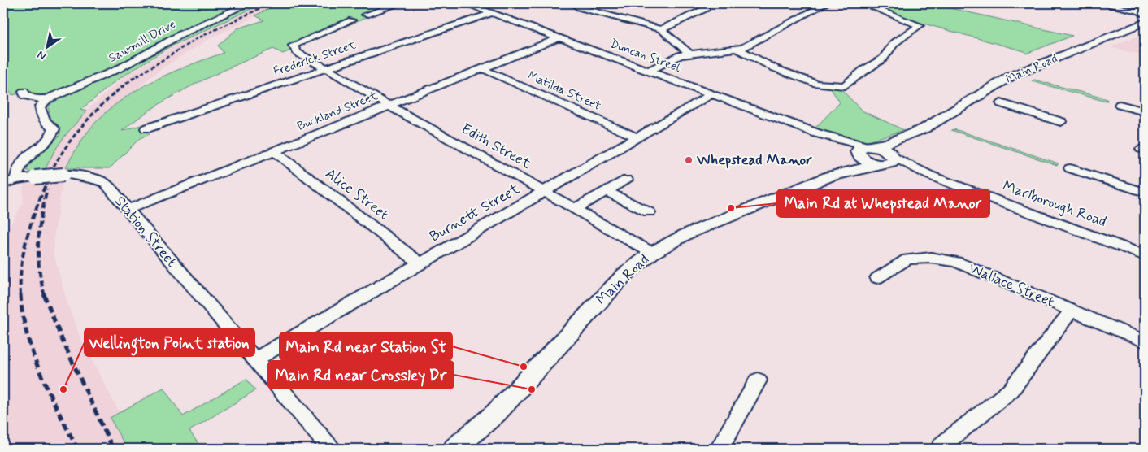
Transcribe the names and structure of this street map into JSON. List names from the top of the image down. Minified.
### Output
{"streets":{"main road":["Main Road"],"street":["Sawmill Drive","Duncan Street","Frederick Street","Matilda Street","Buckland Street","Edith Street","Alice Street","Marlborough Road","Burnett Street","Station Street","Wallace Street"]},"crossings":[["Duncan Street","Frederick Street"],["Duncan Street","Main Road"],["Duncan Street","Buckland Street"],["Duncan Street","Burnett Street"],["Frederick Street","Edith Street"],["Main Road","Edith Street"],["Main Road","Marlborough Road"],["Matilda Street","Buckland Street"],["Matilda Street","Burnett Street"],["Buckland Street","Edith Street"],["Buckland Street","Alice Street"],["Buckland Street","Station Street"],["Edith Street","Burnett Street"],["Alice Street","Burnett Street"],["Burnett Street","Station Street"]],"places":["Whepstead Manor","Main Rd at Whepstead Manor","Main Rd near Station St","Wellington Point station","Main Rd near Crossley Dr"],"north":"bottom left"}
